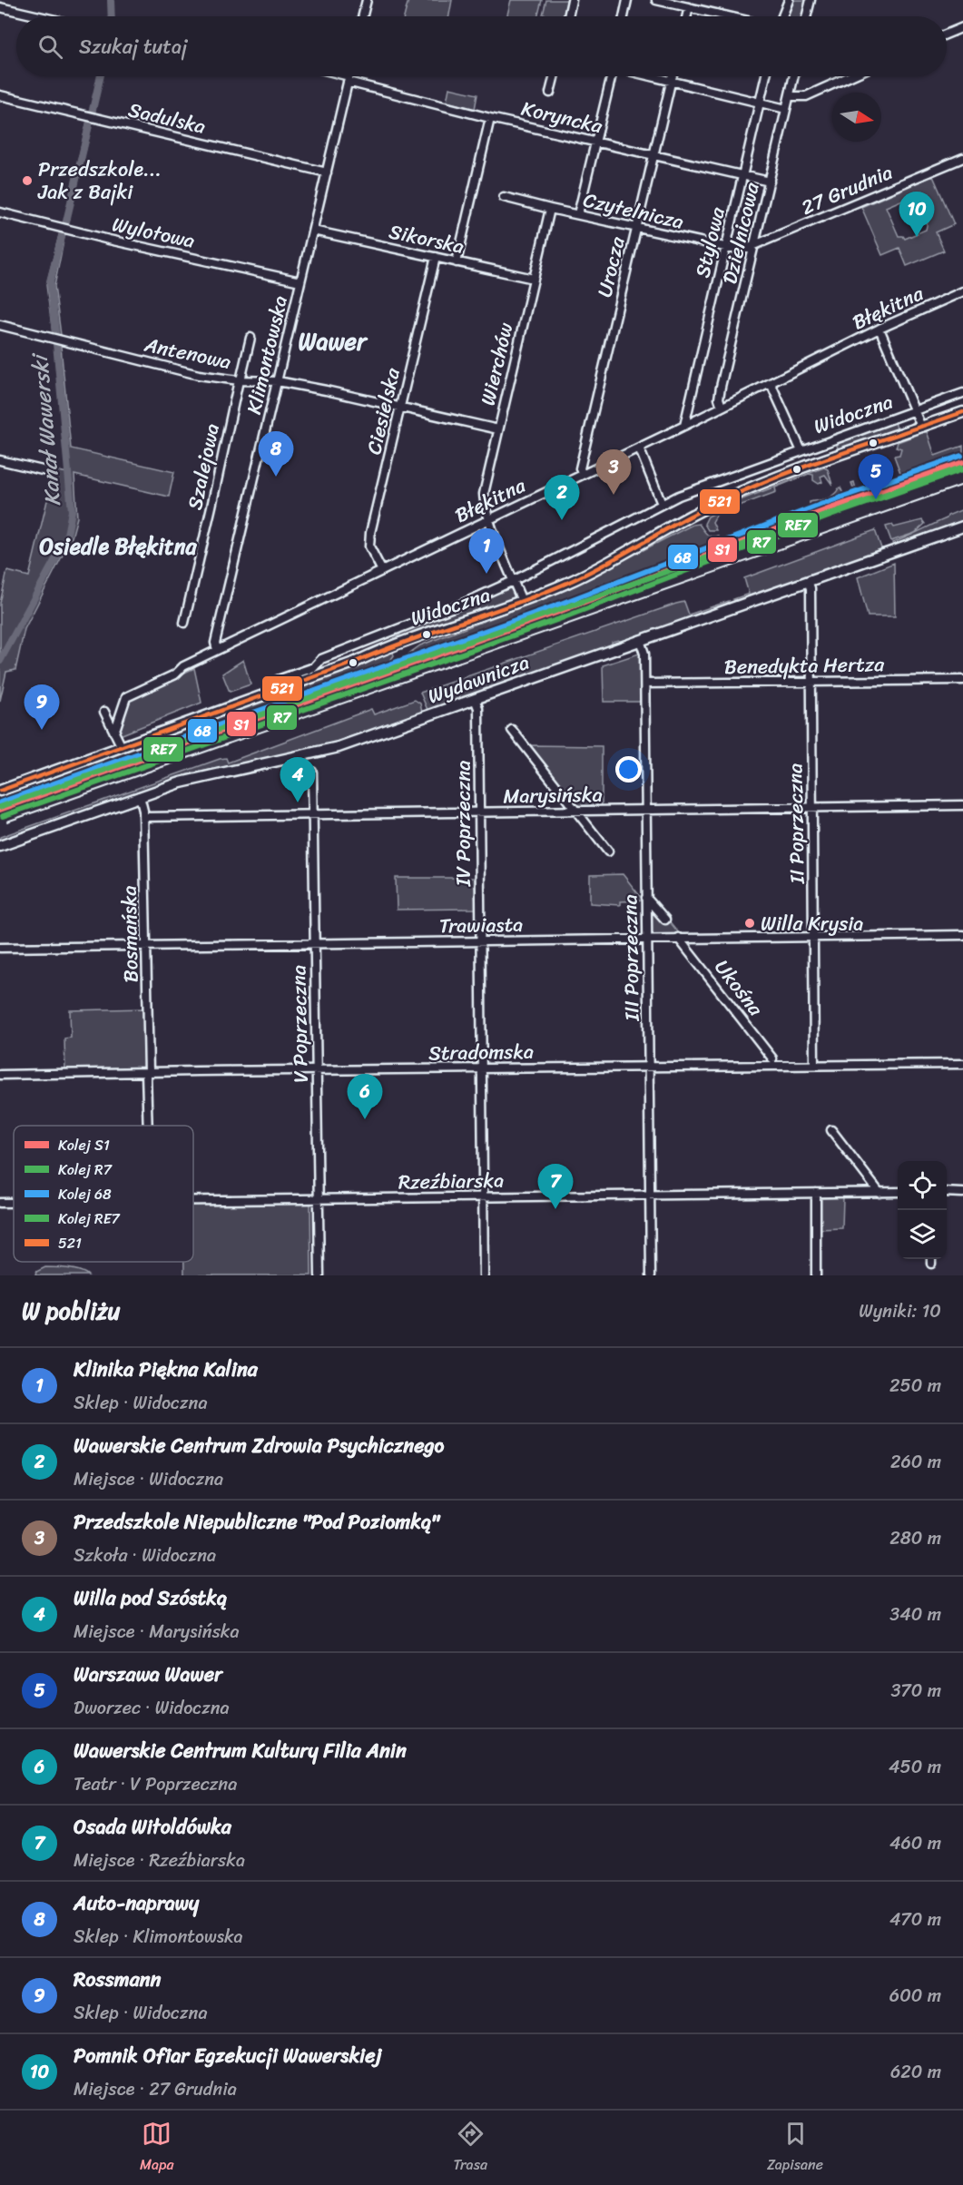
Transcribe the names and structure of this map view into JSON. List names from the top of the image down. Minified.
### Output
{"streets":{"main road":["Widoczna","Wydawnicza"],"street":["Koryncka","Sadulska","27 Grudnia","Czytelnicza","Wylotowa","Dzielnicowa","Sikorska","Stylowa","Urocza","Błękitna","Antenowa","Klimontowska","Wierchów","Ciesielska","Szalejowa","Benedykta Hertza","Marysińska","IV Poprzeczna","II Poprzeczna","Trawiasta","Bosmańska","III Poprzeczna","Ukośna","V Poprzeczna","Stradomska","Rzeźbiarska"]},"crossings":[["Koryncka","Dzielnicowa"],["Koryncka","Stylowa"],["Koryncka","Urocza"],["Koryncka","Klimontowska"],["Sadulska","Klimontowska"],["27 Grudnia","Czytelnicza"],["27 Grudnia","Dzielnicowa"],["Czytelnicza","Stylowa"],["Czytelnicza","Urocza"],["Czytelnicza","Wierchów"],["Wylotowa","Klimontowska"],["Dzielnicowa","Błękitna"],["Sikorska","Klimontowska"],["Sikorska","Wierchów"],["Sikorska","Ciesielska"],["Stylowa","Błękitna"],["Urocza","Błękitna"],["Błękitna","Klimontowska"],["Błękitna","Wierchów"],["Błękitna","Ciesielska"],["Antenowa","Klimontowska"],["Antenowa","Wierchów"],["Antenowa","Ciesielska"],["Antenowa","Szalejowa"],["Wierchów","Widoczna"],["Benedykta Hertza","II Poprzeczna"],["Benedykta Hertza","III Poprzeczna"],["Wydawnicza","IV Poprzeczna"],["Wydawnicza","II Poprzeczna"],["Wydawnicza","Bosmańska"],["Wydawnicza","III Poprzeczna"],["Marysińska","IV Poprzeczna"],["Marysińska","II Poprzeczna"],["Marysińska","Bosmańska"],["Marysińska","III Poprzeczna"],["Marysińska","V Poprzeczna"],["IV Poprzeczna","Trawiasta"],["IV Poprzeczna","Stradomska"],["IV Poprzeczna","Rzeźbiarska"],["II Poprzeczna","Trawiasta"],["II Poprzeczna","Stradomska"],["Trawiasta","Bosmańska"],["Trawiasta","III Poprzeczna"],["Trawiasta","Ukośna"],["Trawiasta","V Poprzeczna"],["Bosmańska","Stradomska"],["III Poprzeczna","Stradomska"],["III Poprzeczna","Rzeźbiarska"],["V Poprzeczna","Stradomska"],["V Poprzeczna","Rzeźbiarska"]],"districts":["Wawer","Osiedle Błękitna"],"water":["Kanał Wawerski"],"places":["Przedszkole... Jak z Bajki","Willa Krysia"],"lines":["transit line 521","rail line 68","rail line S1","rail line RE7","rail line R7"],"legend":["Kolej S1","Kolej R7","Kolej 68","Kolej RE7","521"],"north":"right","page":{"search":"Szukaj tutaj","pins":["10","8","3","5","2","1","9","4","6","7"],"heading":["W pobliżu","Wyniki: 10"],"list":[{"mark":"1","name":"Klinika Piękna Kalina","note":"Sklep · Widoczna","value":"250 m"},{"mark":"2","name":"Wawerskie Centrum Zdrowia Psychicznego","note":"Miejsce · Widoczna","value":"260 m"},{"mark":"3","name":"Przedszkole Niepubliczne \"Pod Poziomką\"","note":"Szkoła · Widoczna","value":"280 m"},{"mark":"4","name":"Willa pod Szóstką","note":"Miejsce · Marysińska","value":"340 m"},{"mark":"5","name":"Warszawa Wawer","note":"Dworzec · Widoczna","value":"370 m"},{"mark":"6","name":"Wawerskie Centrum Kultury Filia Anin","note":"Teatr · V Poprzeczna","value":"450 m"},{"mark":"7","name":"Osada Witoldówka","note":"Miejsce · Rzeźbiarska","value":"460 m"},{"mark":"8","name":"Auto-naprawy","note":"Sklep · Klimontowska","value":"470 m"},{"mark":"9","name":"Rossmann","note":"Sklep · Widoczna","value":"600 m"},{"mark":"10","name":"Pomnik Ofiar Egzekucji Wawerskiej","note":"Miejsce · 27 Grudnia","value":"620 m"}],"nav":["Mapa","Trasa","Zapisane"]}}
